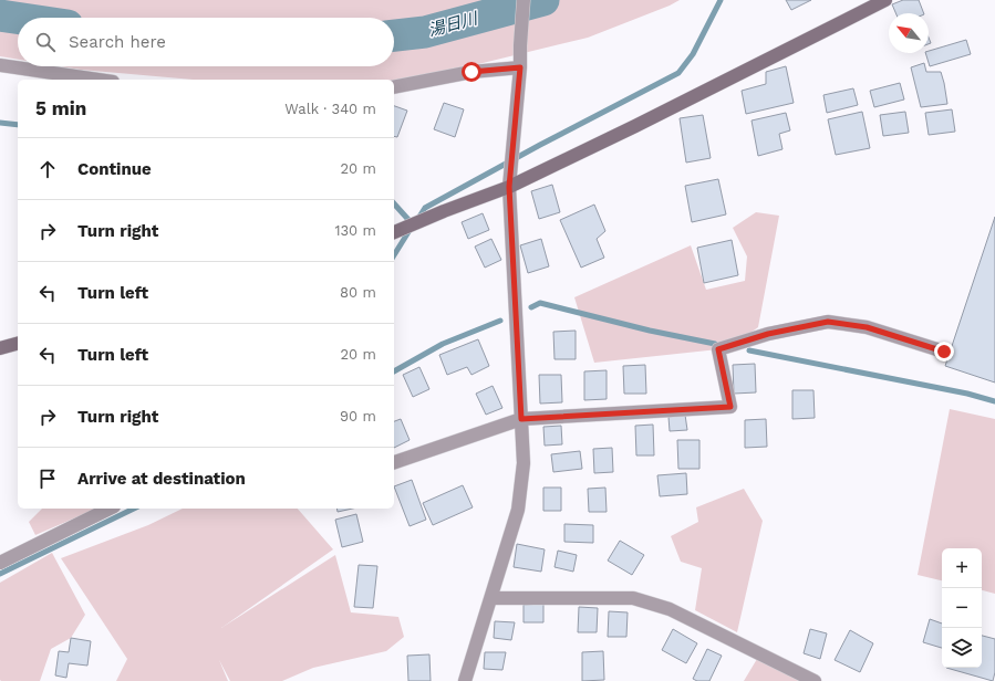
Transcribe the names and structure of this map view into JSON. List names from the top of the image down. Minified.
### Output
{"water":["湯日川"],"north":"top left","page":{"search":"Search here","heading":["5 min","Walk · 340 m"],"list":[["Continue","20 m"],["Turn right","130 m"],["Turn left","80 m"],["Turn left","20 m"],["Turn right","90 m"],"Arrive at destination"],"map_buttons":["+","−"]}}
